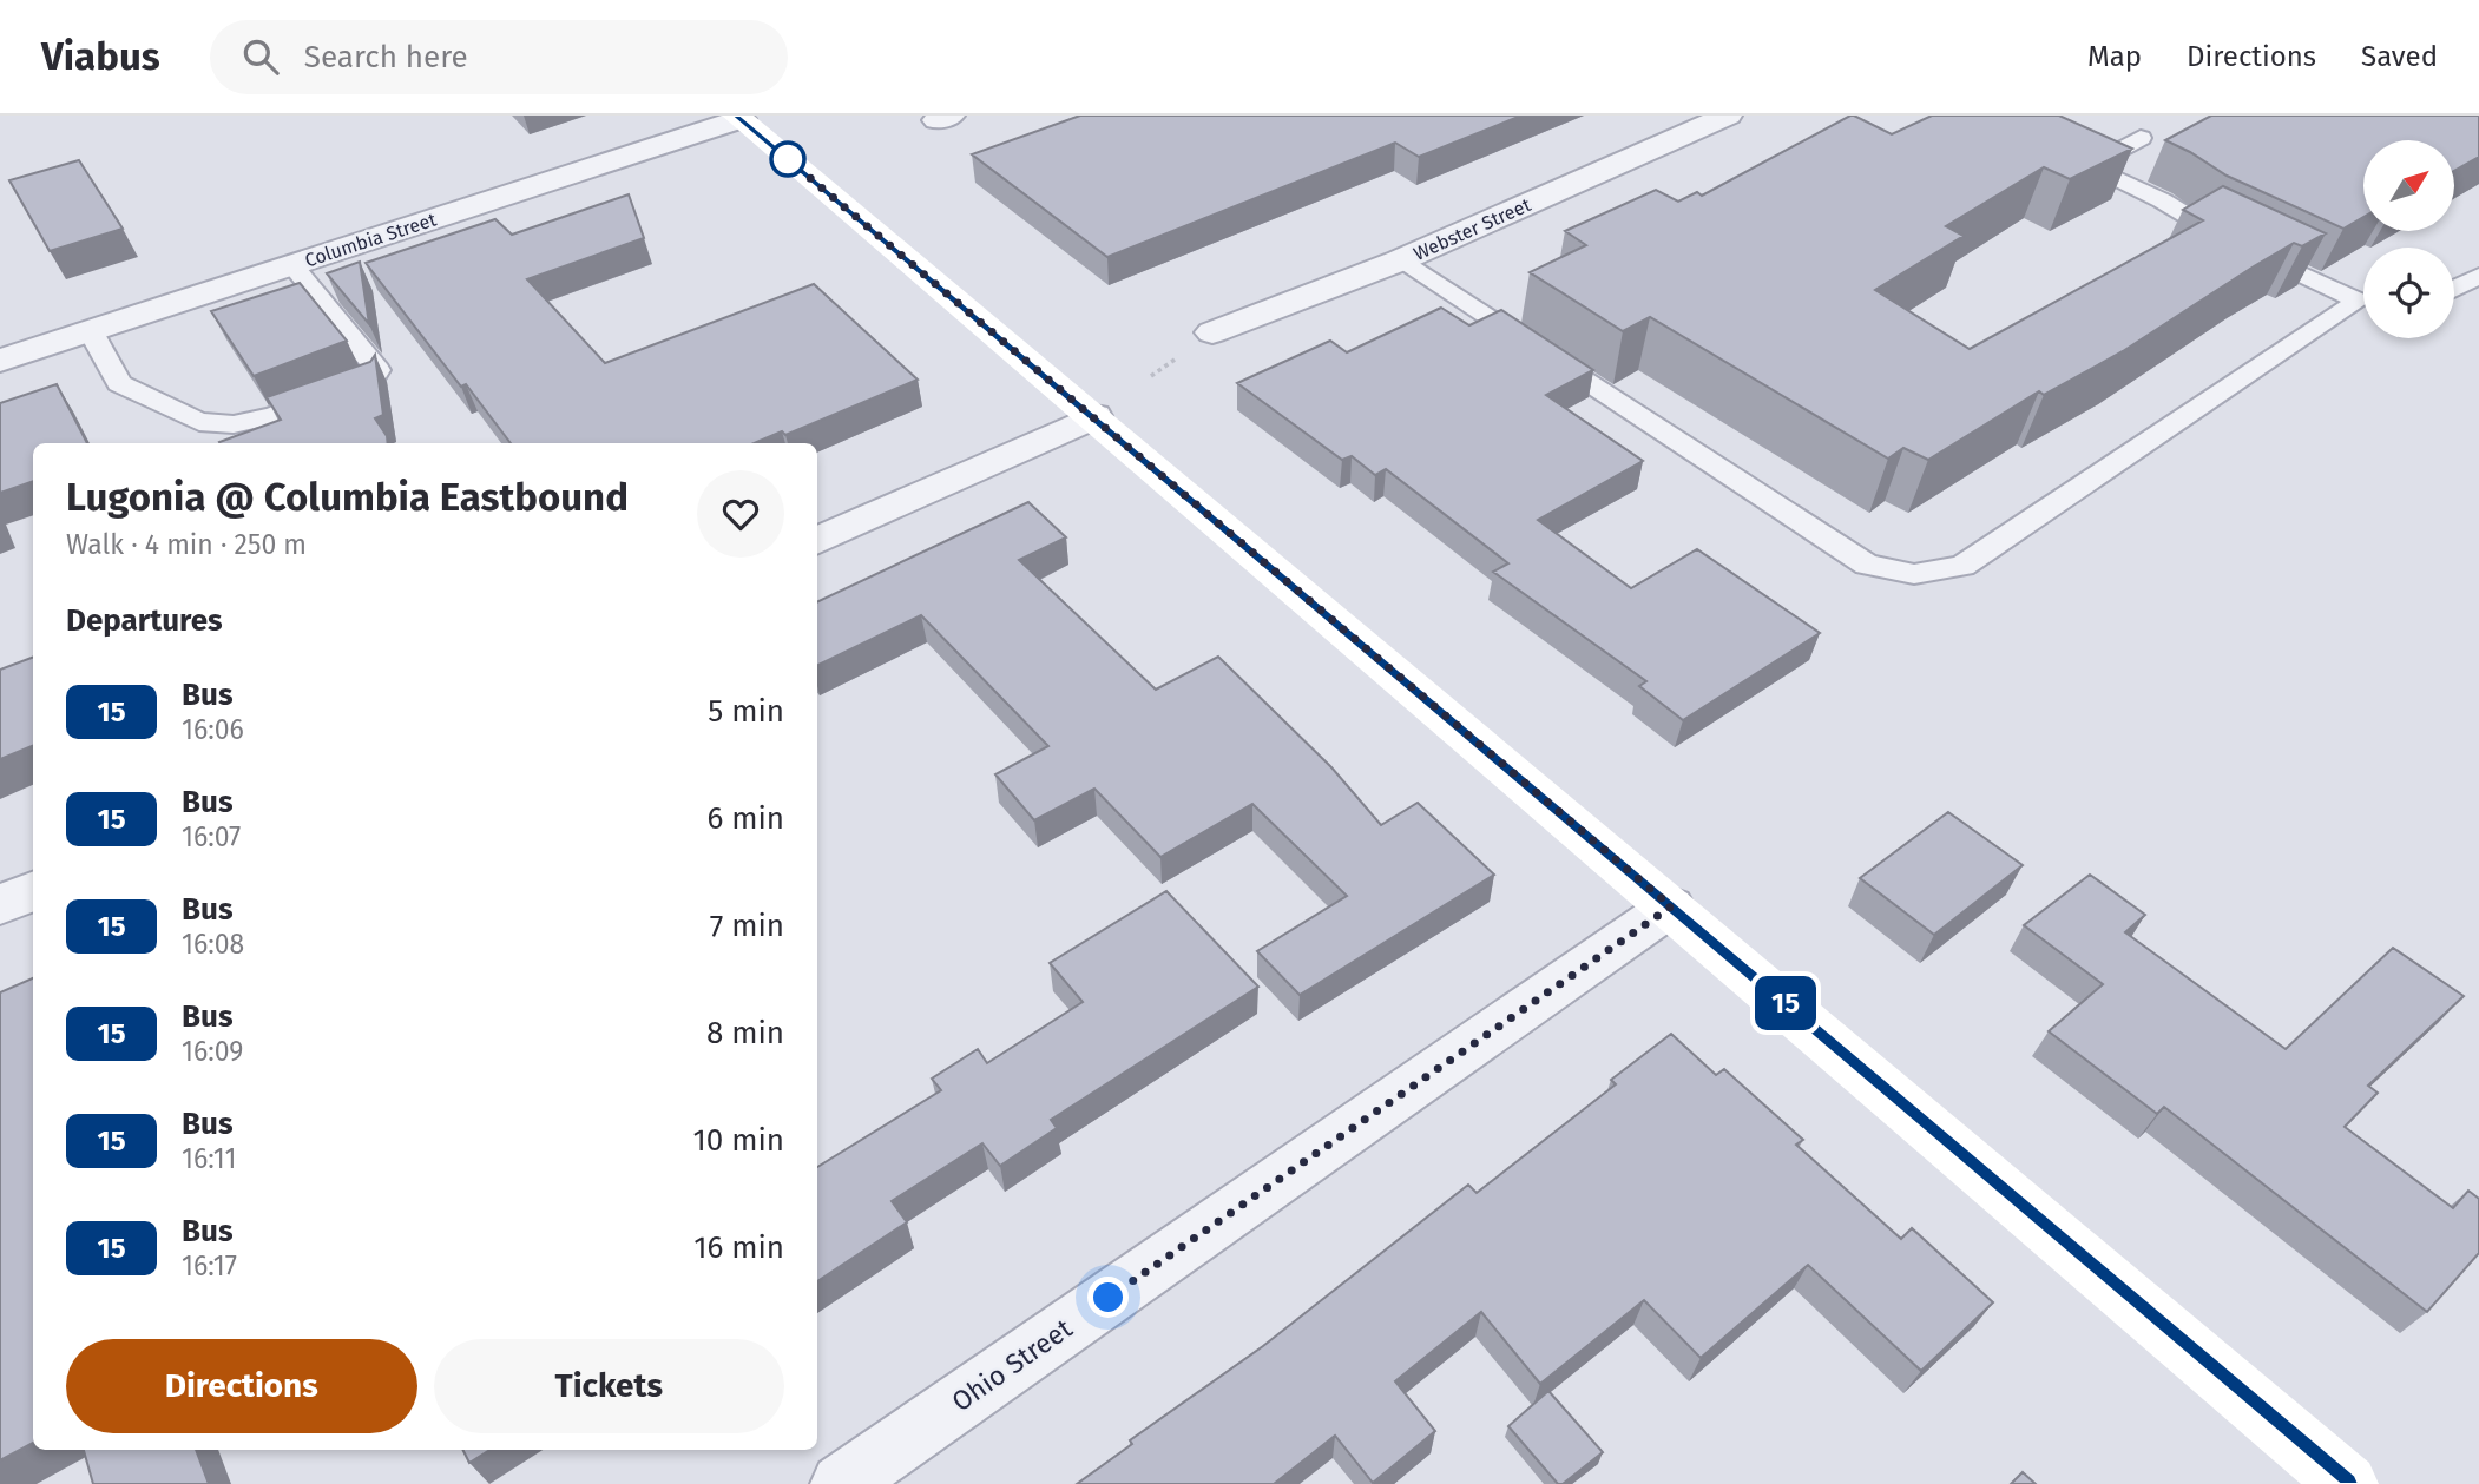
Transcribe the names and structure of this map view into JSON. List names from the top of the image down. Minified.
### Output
{"streets":{"street":["Webster Street","Columbia Street","Ohio Street"]},"lines":["bus line 15"],"north":"top right","page":{"header":"Viabus","search":"Search here","nav":["Map","Directions","Saved"],"on_map":"15","heading":[["Lugonia @ Columbia Eastbound","Walk · 4 min · 250 m"],"Departures"],"list":[{"mark":"15","name":"Bus","note":"16:06","value":"5 min"},{"mark":"15","name":"Bus","note":"16:07","value":"6 min"},{"mark":"15","name":"Bus","note":"16:08","value":"7 min"},{"mark":"15","name":"Bus","note":"16:09","value":"8 min"},{"mark":"15","name":"Bus","note":"16:11","value":"10 min"},{"mark":"15","name":"Bus","note":"16:17","value":"16 min"}],"buttons":["Directions","Tickets"]}}
